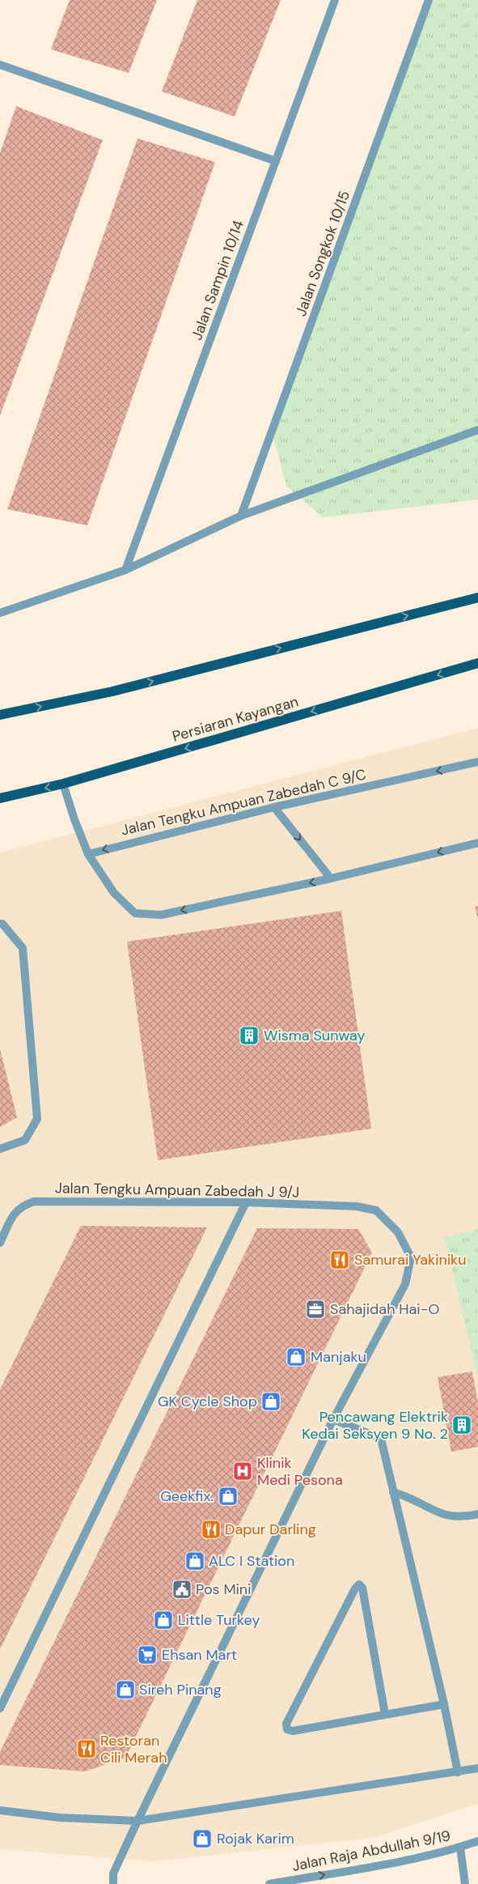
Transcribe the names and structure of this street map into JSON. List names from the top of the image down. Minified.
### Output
{"streets":{"main road":["Persiaran Kayangan"],"street":["Jalan Songkok 10/15","Jalan Sampin 10/14","Jalan Tengku Ampuan Zabedah C 9/C","Jalan Tengku Ampuan Zabedah J 9/J","Jalan Raja Abdullah 9/19"]},"one_way":["Jalan Tengku Ampuan Zabedah C 9/C","Jalan Raja Abdullah 9/19"],"places":{"building":["Wisma Sunway","Pencawang Elektrik Kedai Seksyen 9 No. 2"],"restaurant":["Samurai Yakiniku","Dapur Darling","Restoran Cili Merah"],"office":["Sahajidah Hai-O"],"shop":["Manjaku","GK Cycle Shop","Geekfix.","ALC I Station","Little Turkey","Sireh Pinang","Rojak Karim"],"hospital":["Klinik Medi Pesona"],"public building":["Pos Mini"],"supermarket":["Ehsan Mart"]}}
